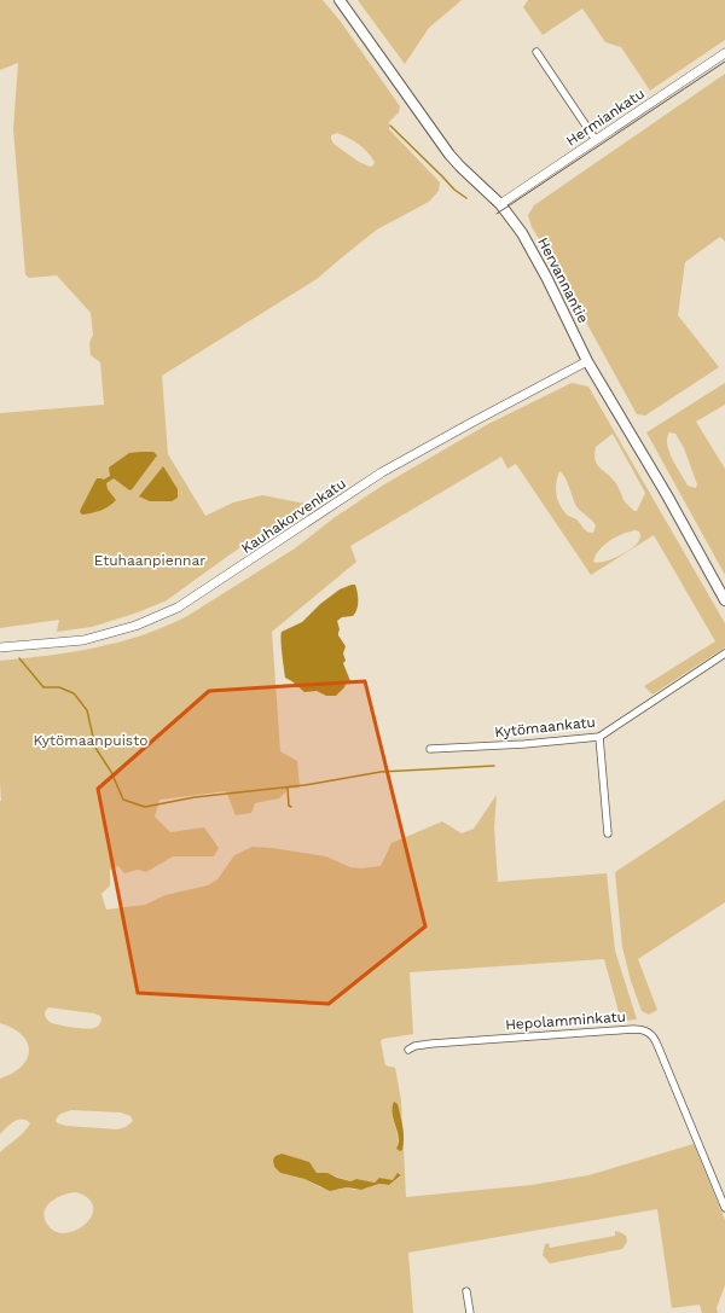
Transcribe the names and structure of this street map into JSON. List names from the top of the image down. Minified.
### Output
{"streets":{"main road":["Hervannantie"],"street":["Hermiankatu","Kauhakorvenkatu","Kytömaankatu","Hepolamminkatu"]},"crossings":[["Hermiankatu","Hervannantie"],["Hervannantie","Kauhakorvenkatu"]],"parks":["Etuhaanpiennar","Kytömaanpuisto"]}
